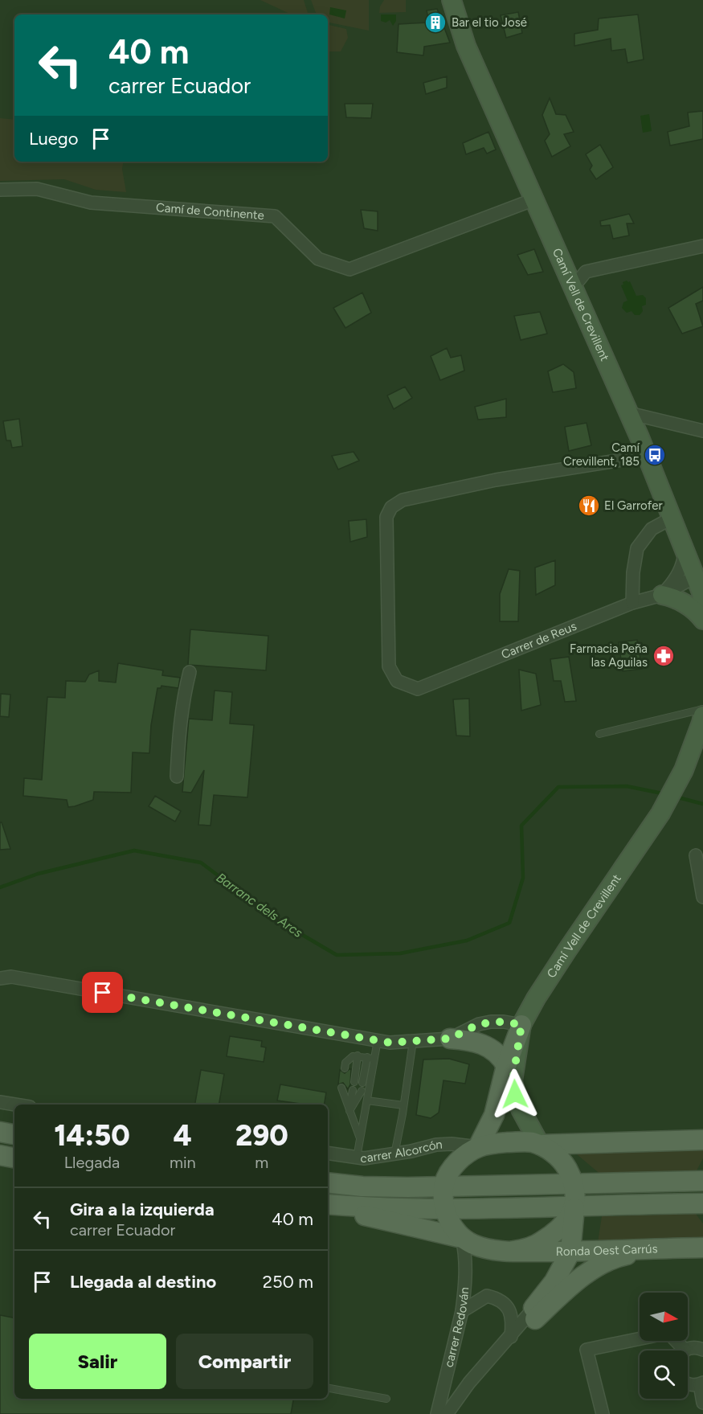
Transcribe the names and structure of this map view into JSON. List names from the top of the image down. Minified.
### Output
{"streets":{"main road":["Ronda Oest Carrús"],"street":["Camí de Continente","Camí Vell de Crevillent","Carrer de Reus","carrer Alcorcón","carrer Redován"]},"crossings":[["Camí de Continente","Camí Vell de Crevillent"],["Camí Vell de Crevillent","Carrer de Reus"],["Camí Vell de Crevillent","Ronda Oest Carrús"],["carrer Alcorcón","Ronda Oest Carrús"],["Ronda Oest Carrús","carrer Redován"]],"water":["Barranc dels Arcs"],"places":{"building":["Bar el tio José"],"bus stop":["Camí Crevillent, 185"],"restaurant":["El Garrofer"],"pharmacy":["Farmacia Peña las Aguilas"]},"north":"right","page":{"turn":["40 m","carrer Ecuador"],"then":"Luego","eta":["14:50","Llegada","4","min","290","m"],"list":[{"name":"Gira a la izquierda","note":"carrer Ecuador","value":"40 m"},{"name":"Llegada al destino","value":"250 m"}],"buttons":["Salir","Compartir"]}}
